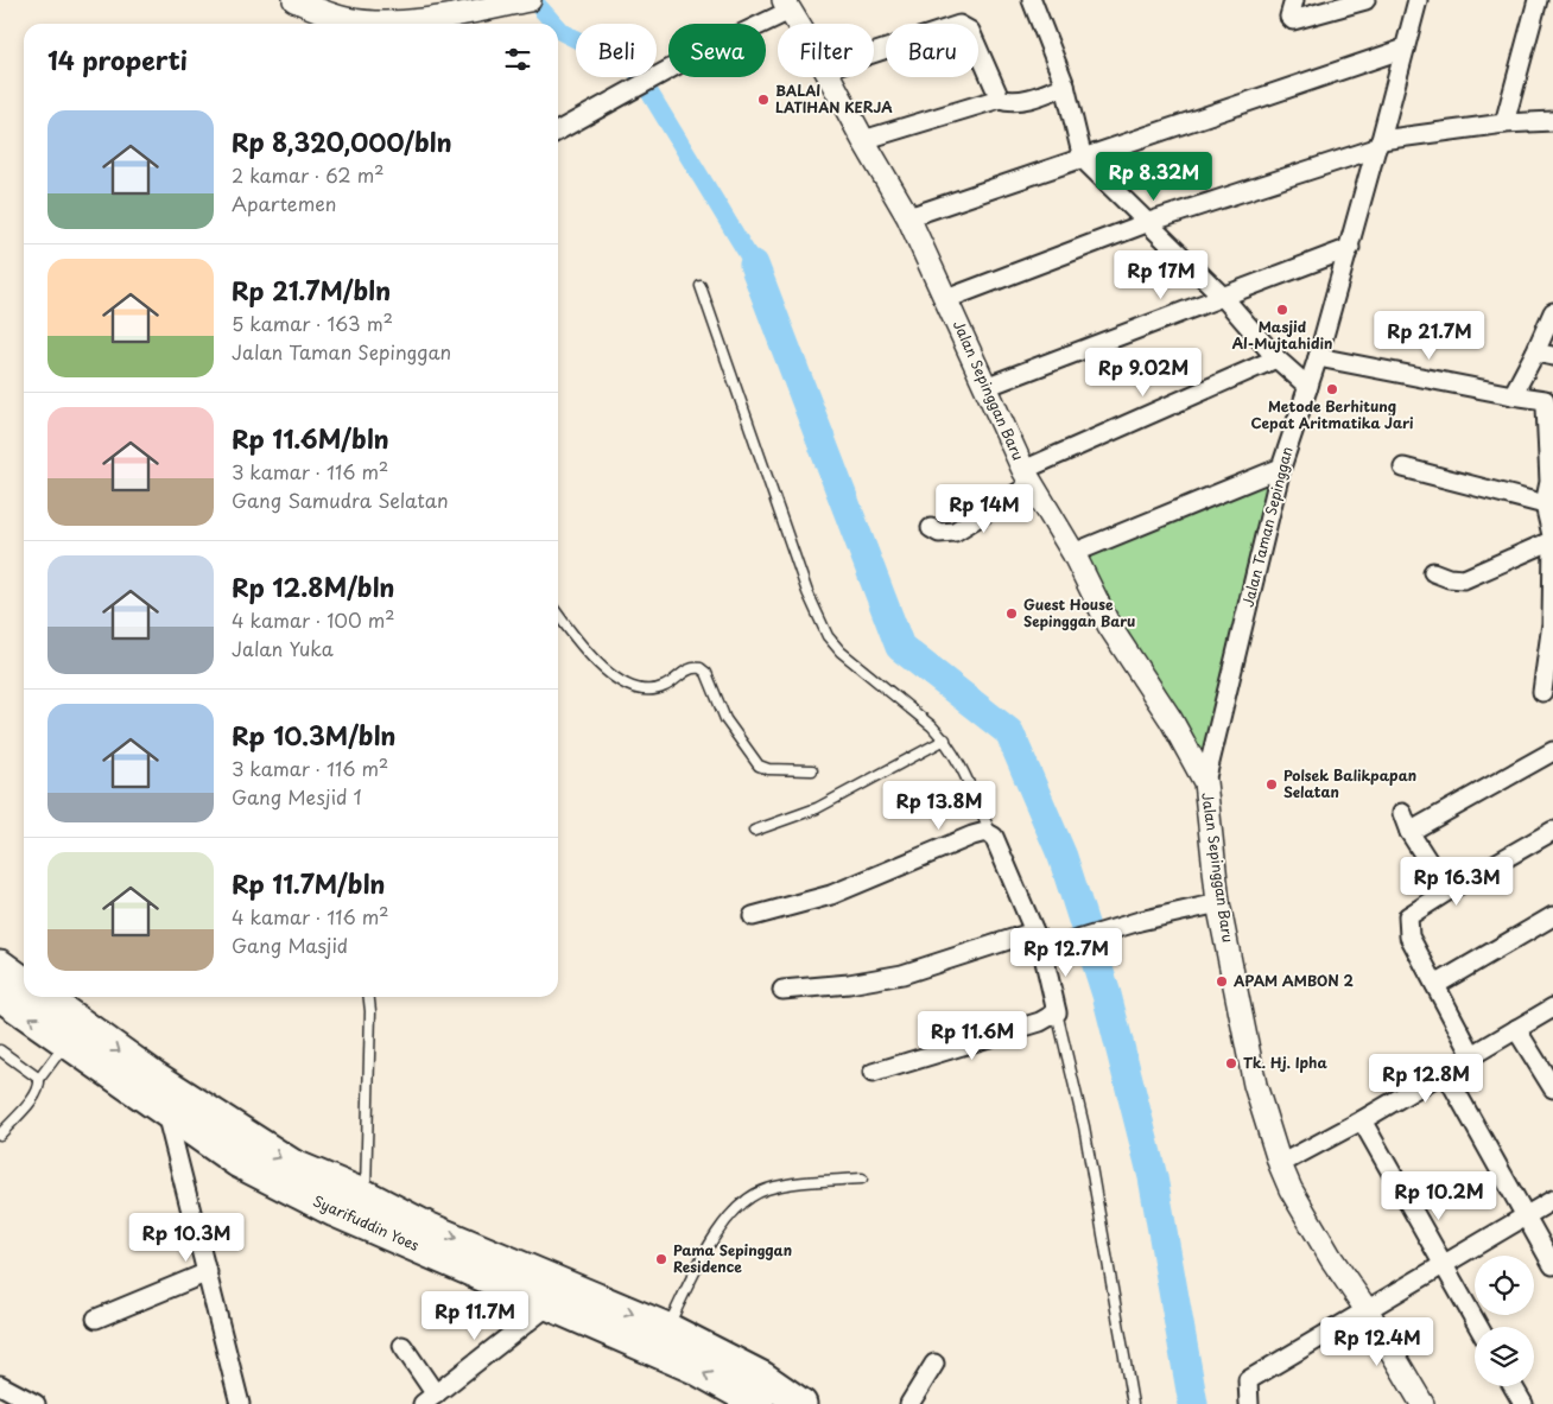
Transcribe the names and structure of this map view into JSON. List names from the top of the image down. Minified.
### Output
{"streets":{"highway":["Syarifuddin Yoes"],"street":["Jalan Sepinggan Baru","Jalan Taman Sepinggan"]},"crossings":[["Jalan Sepinggan Baru","Jalan Taman Sepinggan"]],"places":["BALAI LATIHAN KERJA","Masjid Al-Mujtahidin","Metode Berhitung Cepat Aritmatika Jari","Guest House Sepinggan Baru","Polsek Balikpapan Selatan","APAM AMBON 2","Tk. Hj. Ipha","Pama Sepinggan Residence"],"page":{"chip":["Beli","Sewa","Filter","Baru"],"heading":"14 properti","list":[{"name":"Rp 8,320,000/bln","note":"2 kamar · 62 m² · Apartemen"},{"name":"Rp 21.7M/bln","note":"5 kamar · 163 m² · Jalan Taman Sepinggan"},{"name":"Rp 11.6M/bln","note":"3 kamar · 116 m² · Gang Samudra Selatan"},{"name":"Rp 12.8M/bln","note":"4 kamar · 100 m² · Jalan Yuka"},{"name":"Rp 10.3M/bln","note":"3 kamar · 116 m² · Gang Mesjid 1"},{"name":"Rp 11.7M/bln","note":"4 kamar · 116 m² · Gang Masjid"}],"price":["Rp 8.32M","Rp 17M","Rp 21.7M","Rp 9.02M","Rp 14M","Rp 13.8M","Rp 16.3M","Rp 12.7M","Rp 11.6M","Rp 12.8M","Rp 10.2M","Rp 10.3M","Rp 11.7M","Rp 12.4M"]}}
